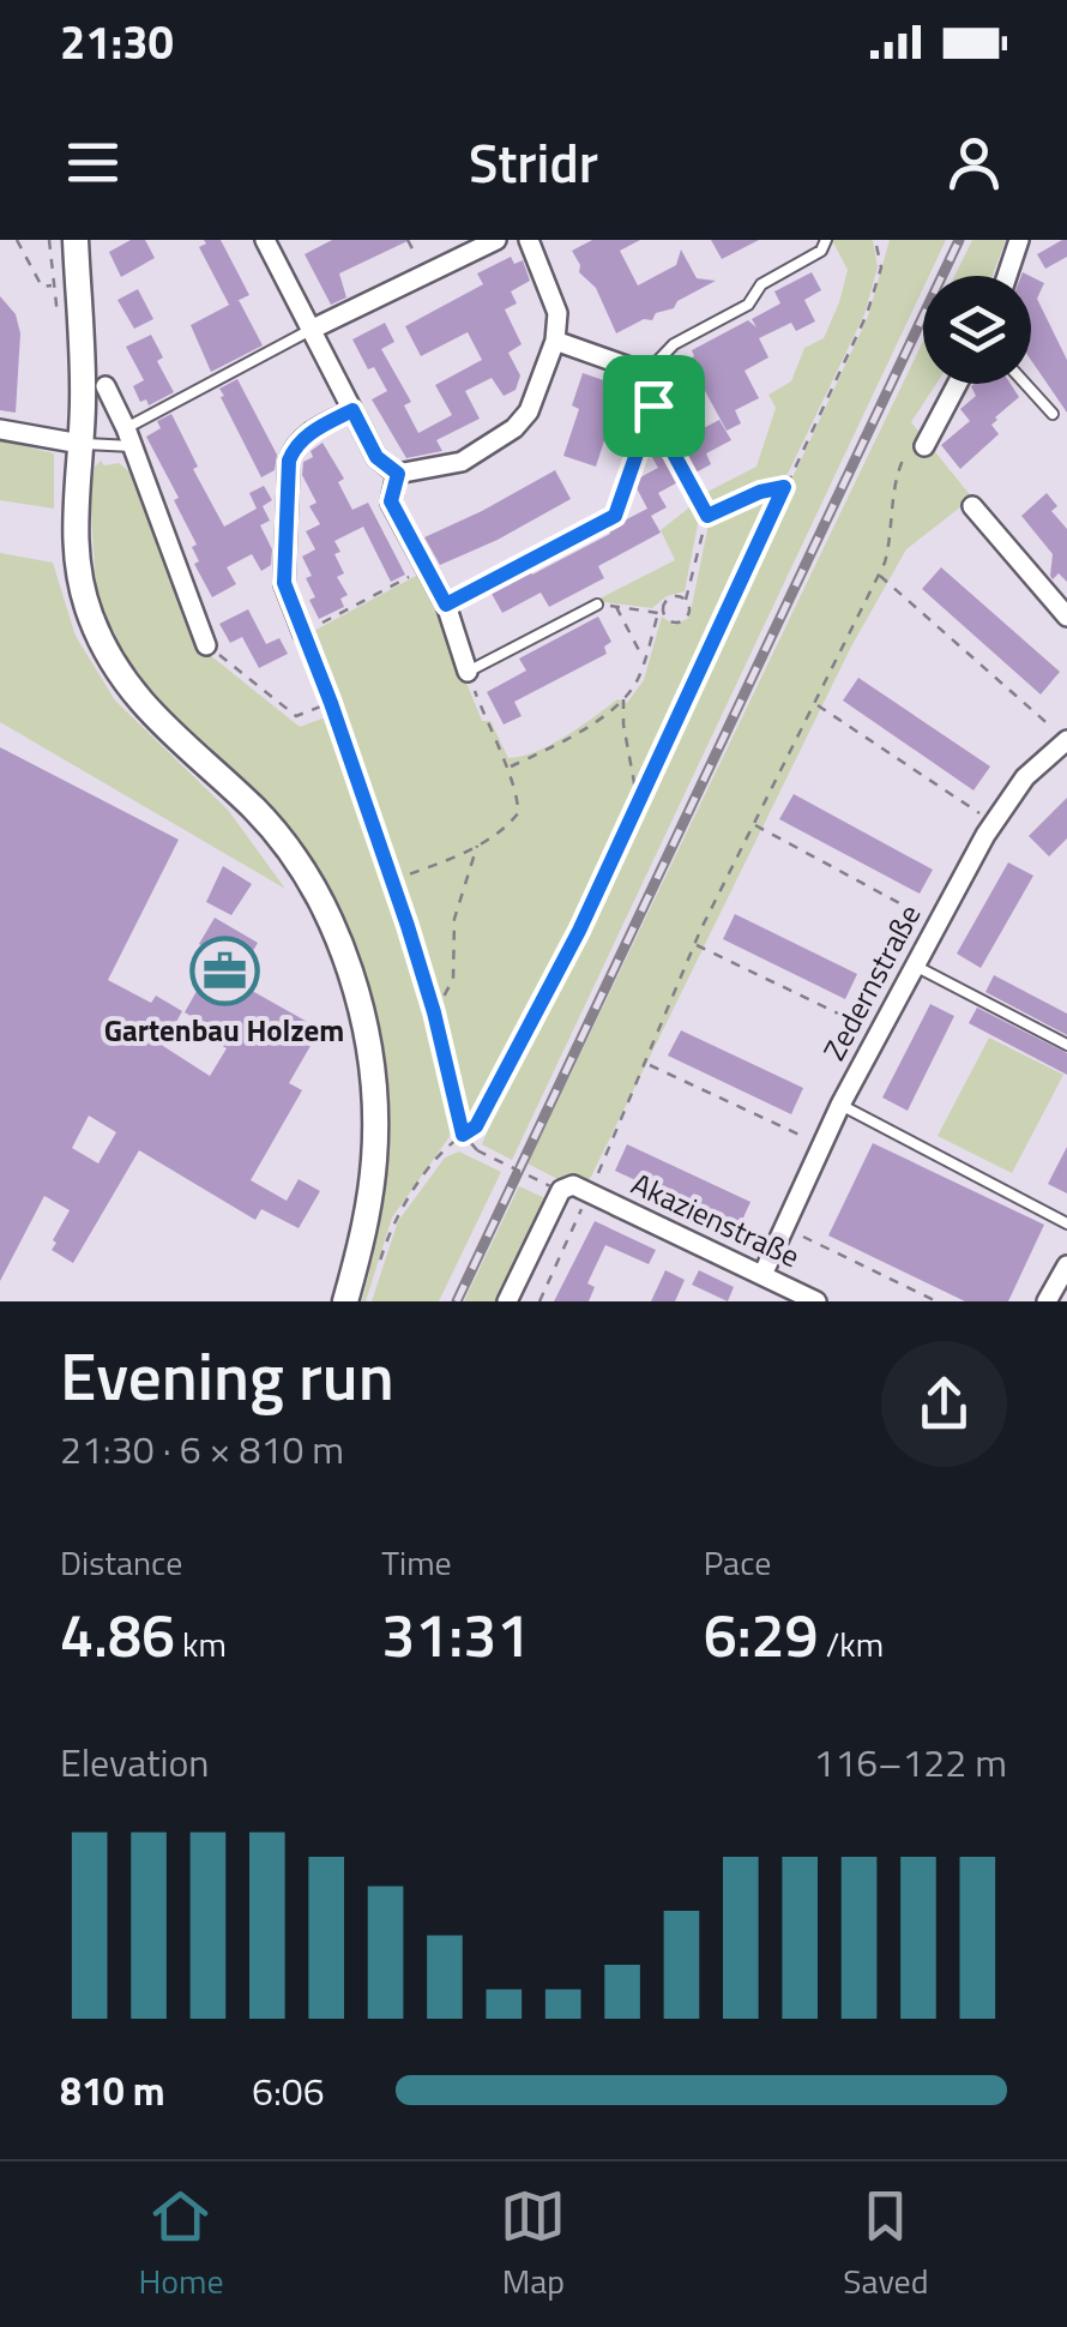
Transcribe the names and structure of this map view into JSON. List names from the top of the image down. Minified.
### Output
{"streets":{"street":["Zedernstraße","Akazienstraße"]},"crossings":[["Zedernstraße","Akazienstraße"]],"places":{"office":["Gartenbau Holzem"]},"page":{"status":"21:30","header":"Stridr","heading":["Evening run","21:30 · 6 × 810 m"],"stats":[["Distance","4.86 km"],["Time","31:31"],["Pace","6:29 /km"]],"chart":["Elevation","116–122 m"],"list":[{"name":"810 m","note":"6:06"}],"tabs":["Home","Map","Saved"]}}
